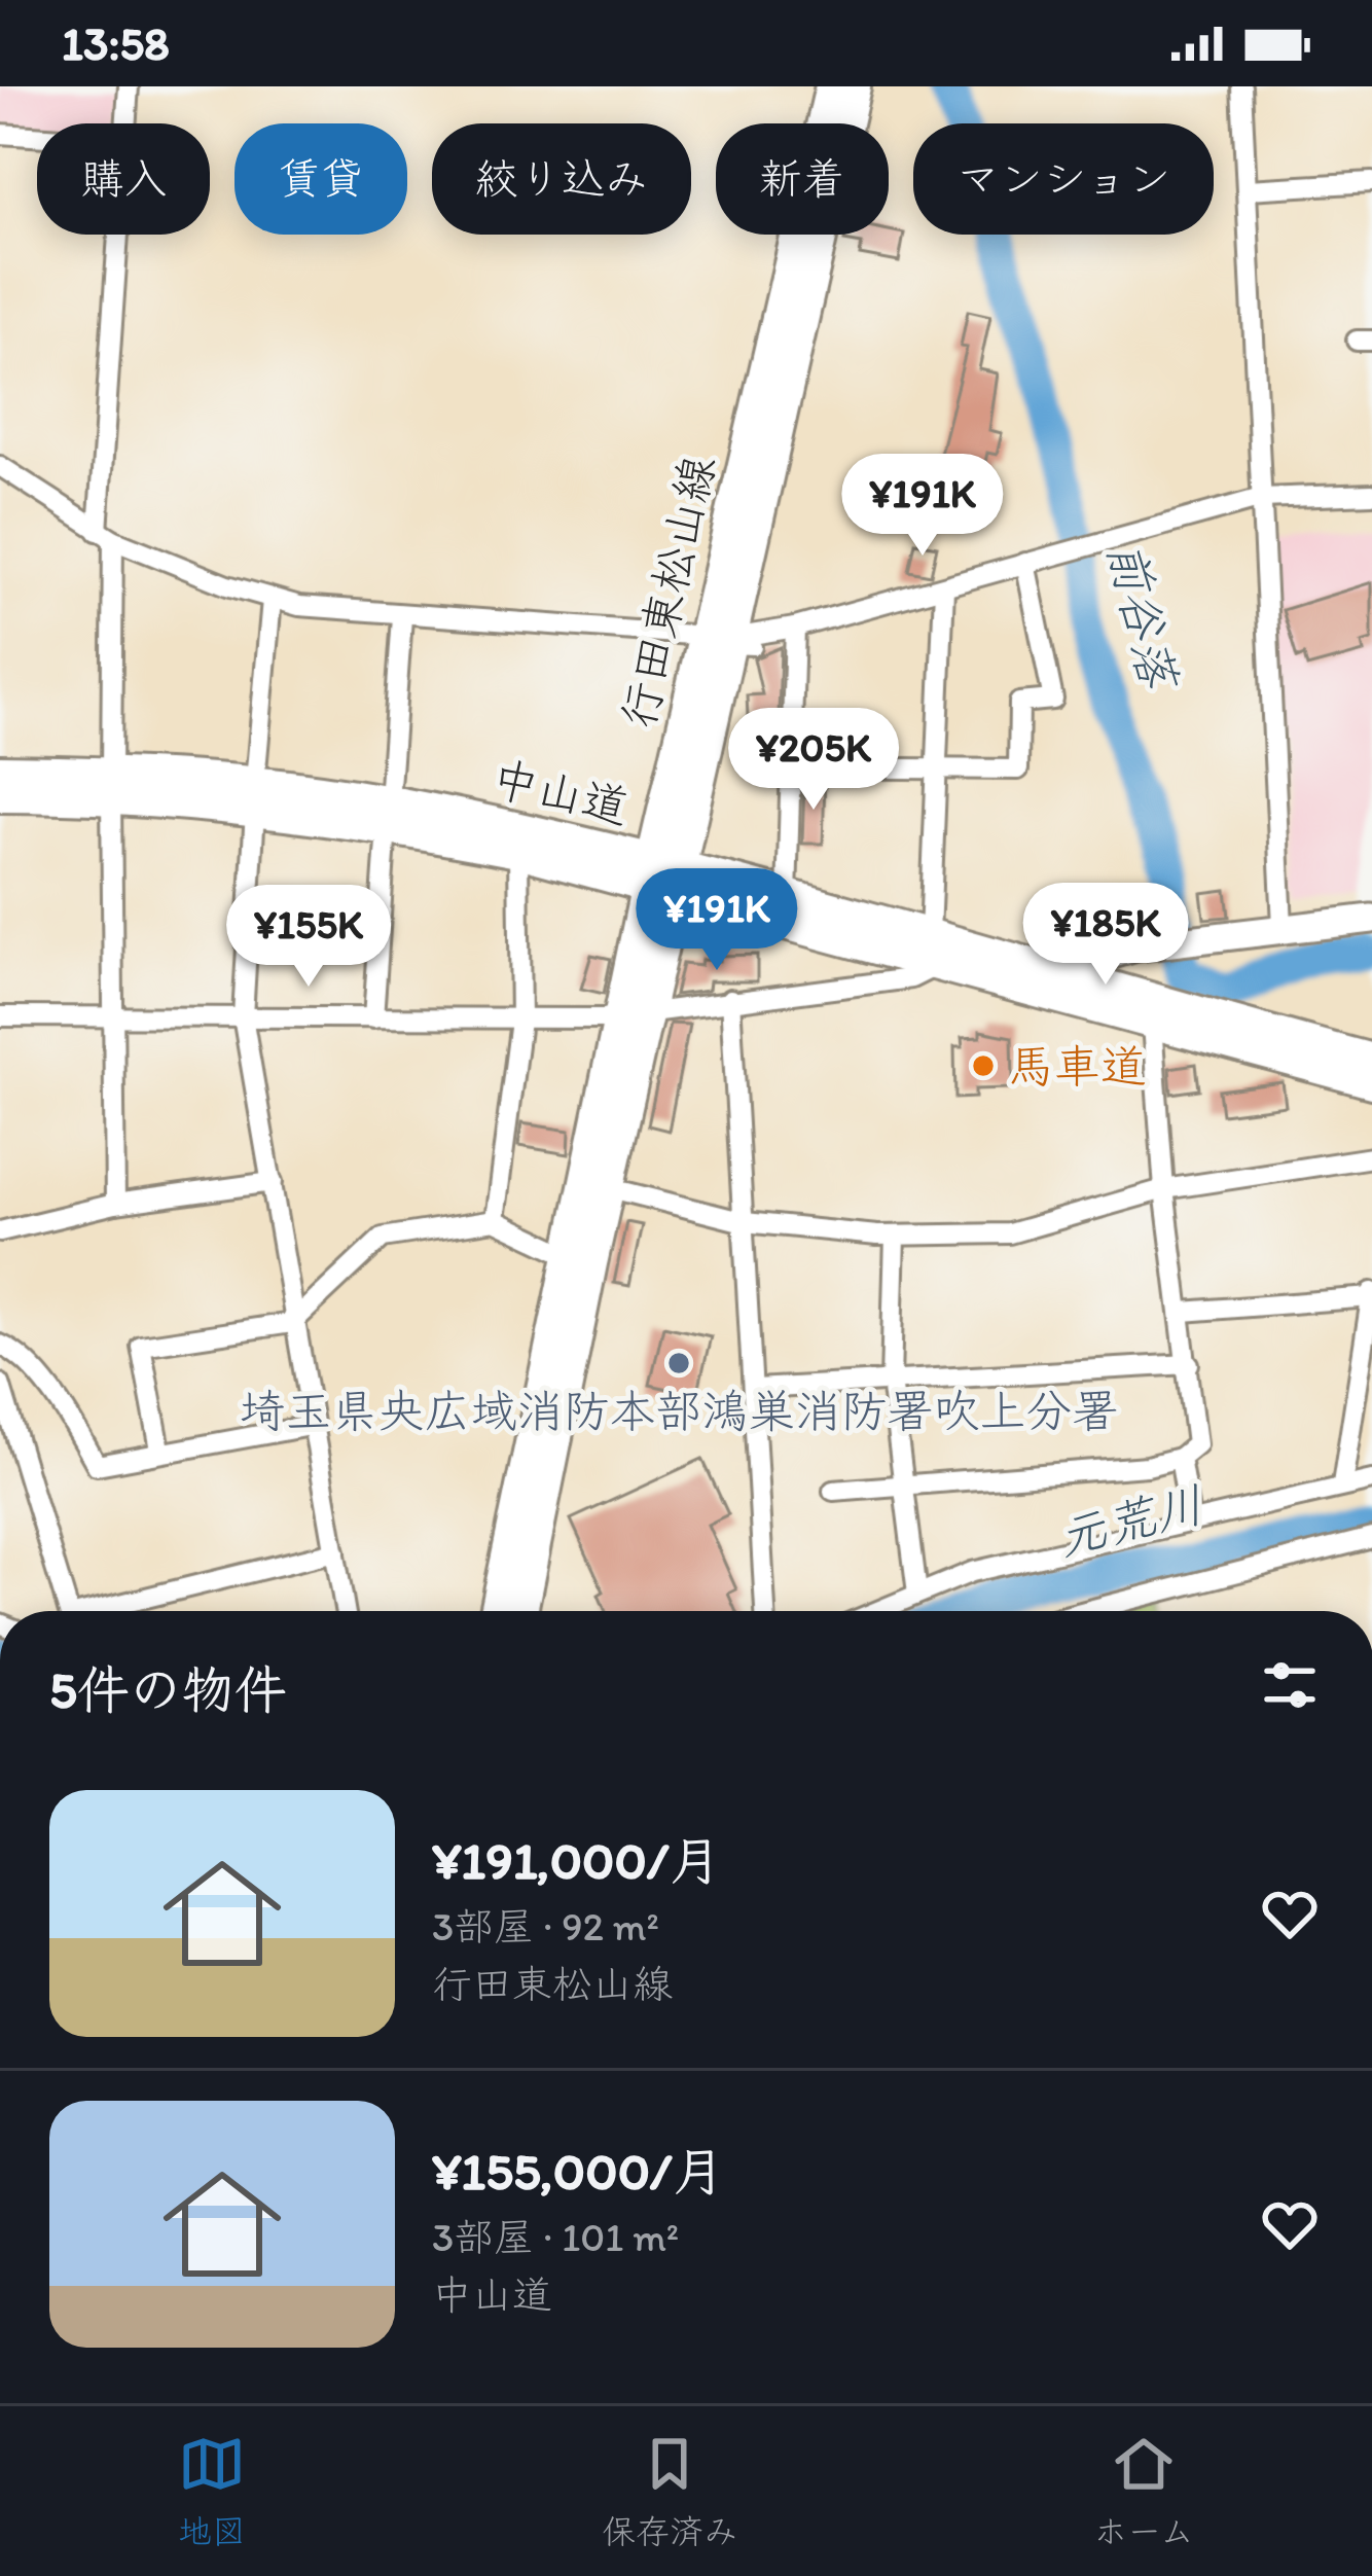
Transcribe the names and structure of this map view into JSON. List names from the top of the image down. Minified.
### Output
{"streets":{"main road":["行田東松山線","中山道"]},"crossings":[["行田東松山線","中山道"]],"water":["前谷落","元荒川"],"places":["馬車道","埼玉県央広域消防本部鴻巣消防署吹上分署"],"page":{"status":"13:58","chip":["購入","賃貸","絞り込み","新着","マンション"],"price":["¥191K","¥205K","¥191K","¥185K","¥155K"],"heading":"5件の物件","list":[{"name":"¥191,000/月","note":"3部屋 · 92 m² · 行田東松山線"},{"name":"¥155,000/月","note":"3部屋 · 101 m² · 中山道"}],"tabs":["地図","保存済み","ホーム"]}}
